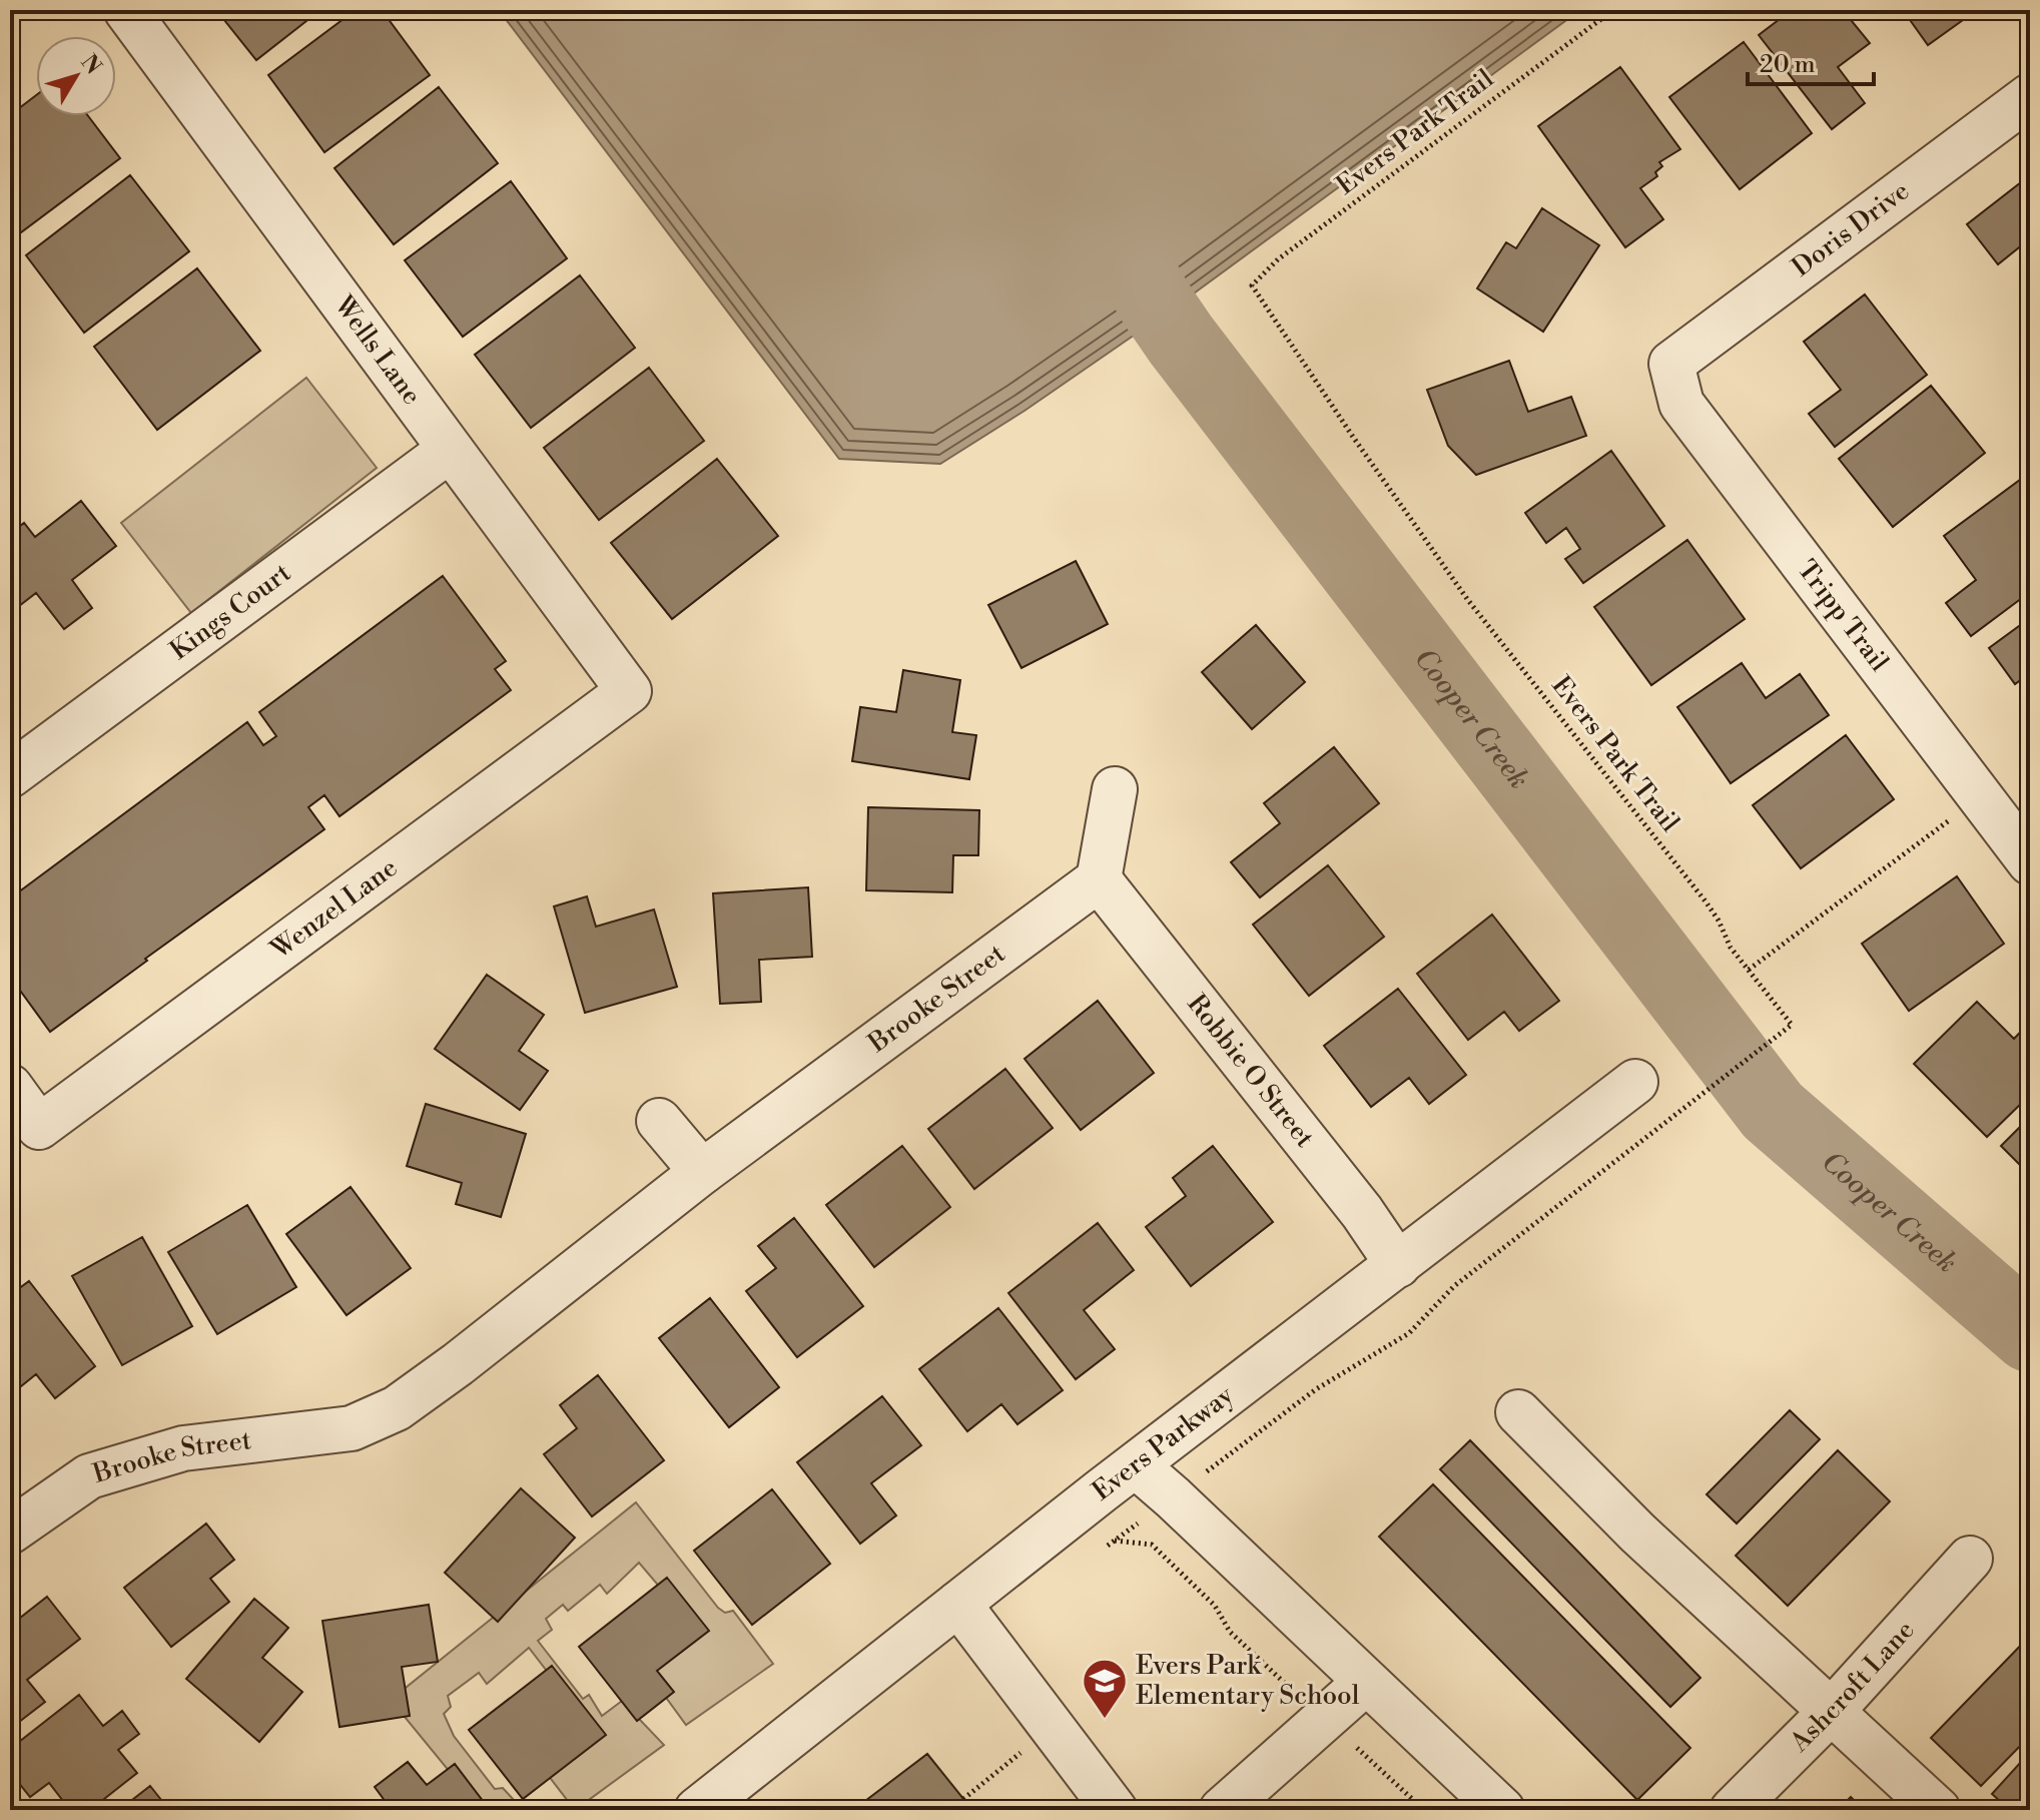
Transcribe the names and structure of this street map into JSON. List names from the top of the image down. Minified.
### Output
{"streets":{"street":["Doris Drive","Wells Lane","Kings Court","Tripp Trail","Wenzel Lane","Brooke Street","Robbie O Street","Evers Parkway","Ashcroft Lane"],"path":["Evers Park Trail"]},"crossings":[["Doris Drive","Tripp Trail"],["Wells Lane","Kings Court"],["Wells Lane","Wenzel Lane"],["Brooke Street","Robbie O Street"],["Robbie O Street","Evers Parkway"]],"water":["Cooper Creek"],"places":{"school or university":["Evers Park Elementary School"]},"scale_bar":"20 m","north":"top right"}
